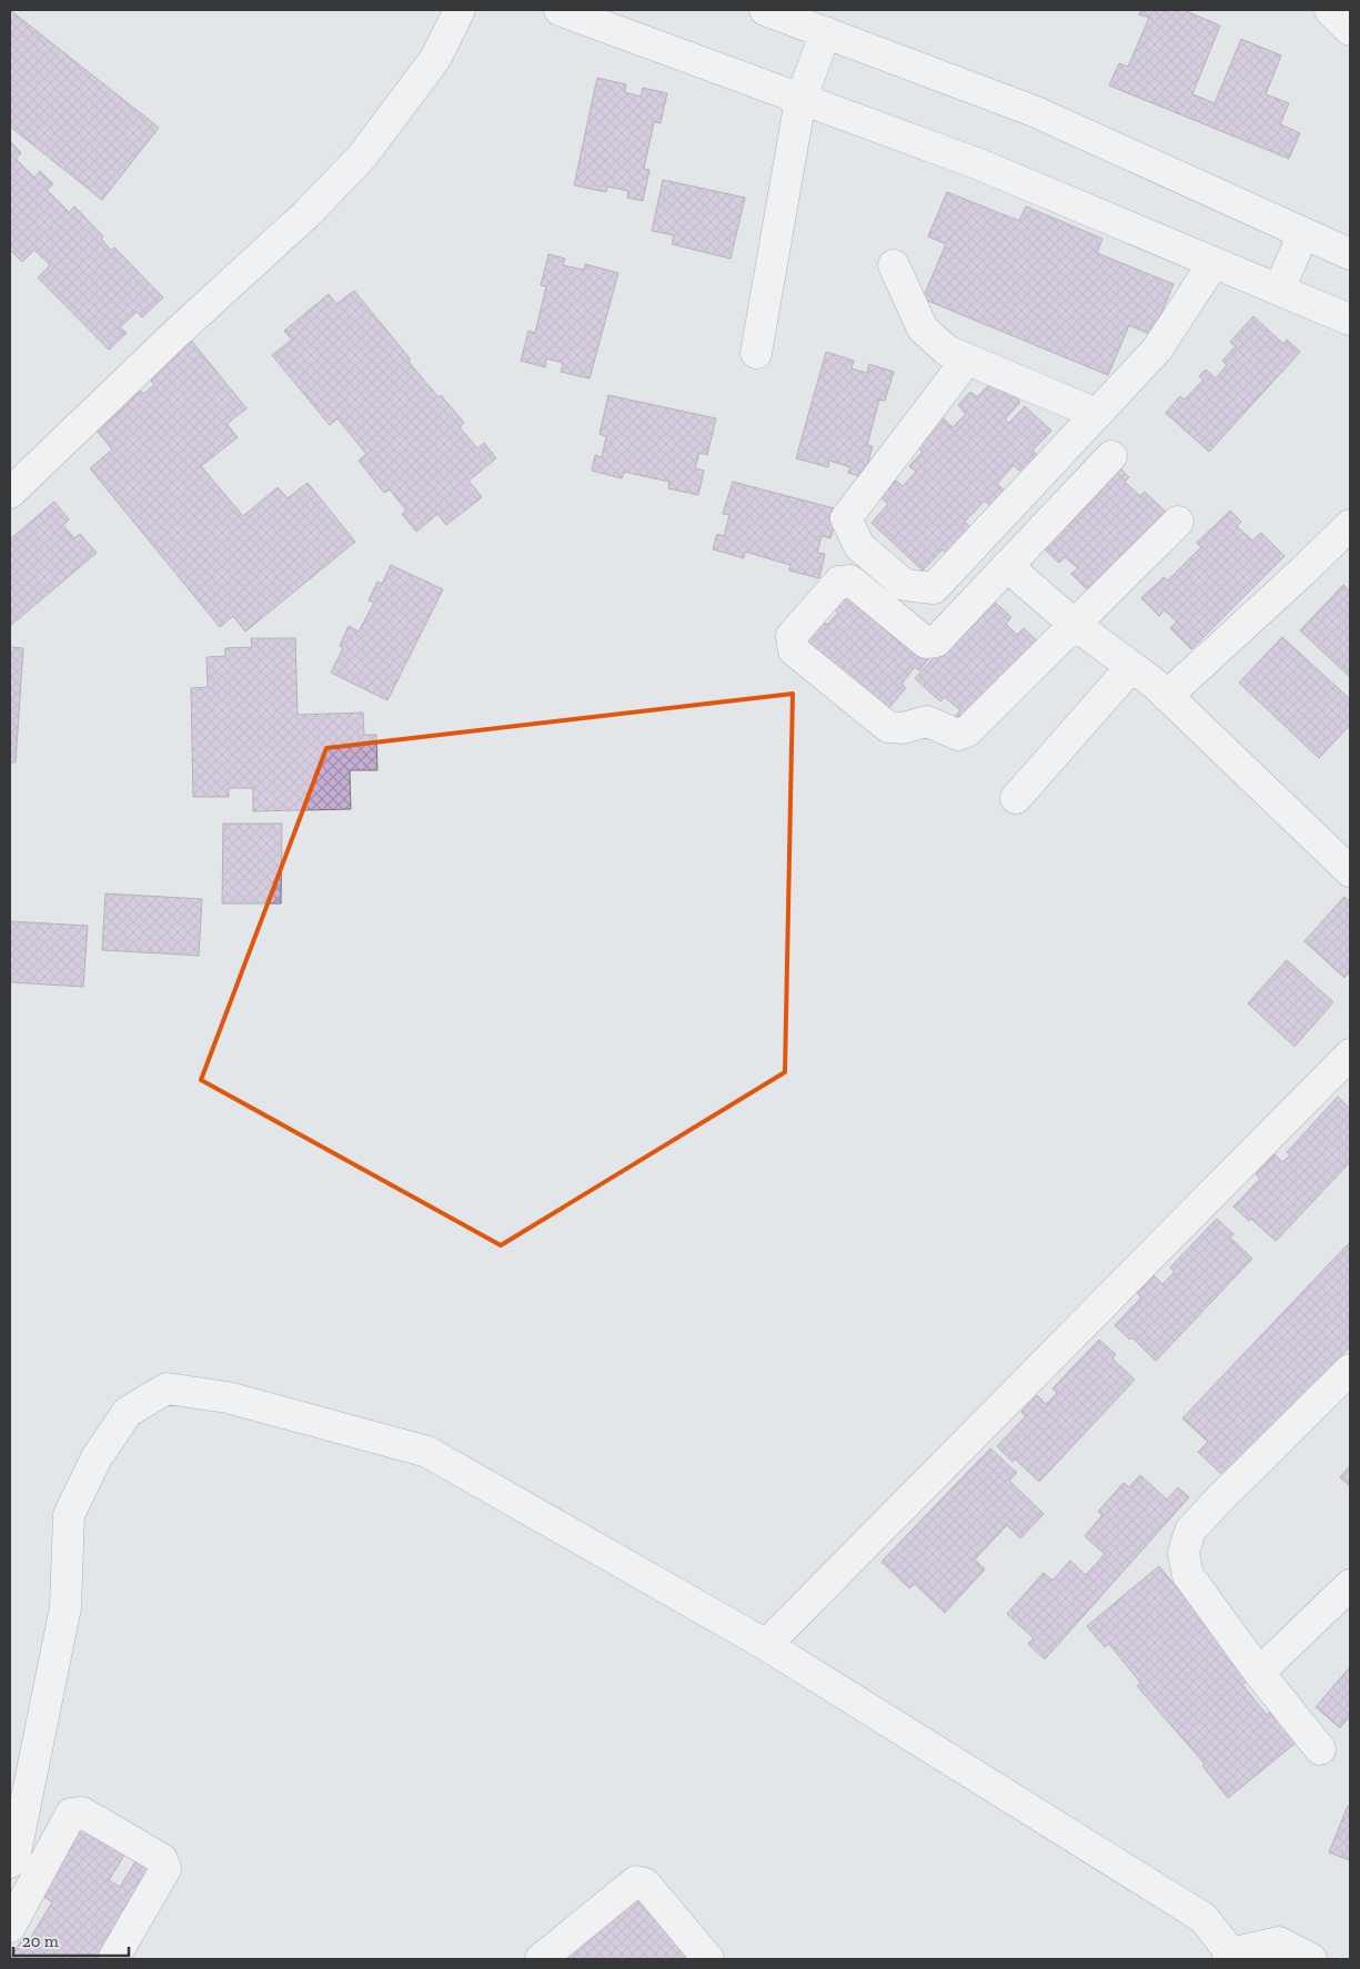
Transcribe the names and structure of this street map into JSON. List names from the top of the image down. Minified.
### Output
{"scale_bar":"20 m"}
